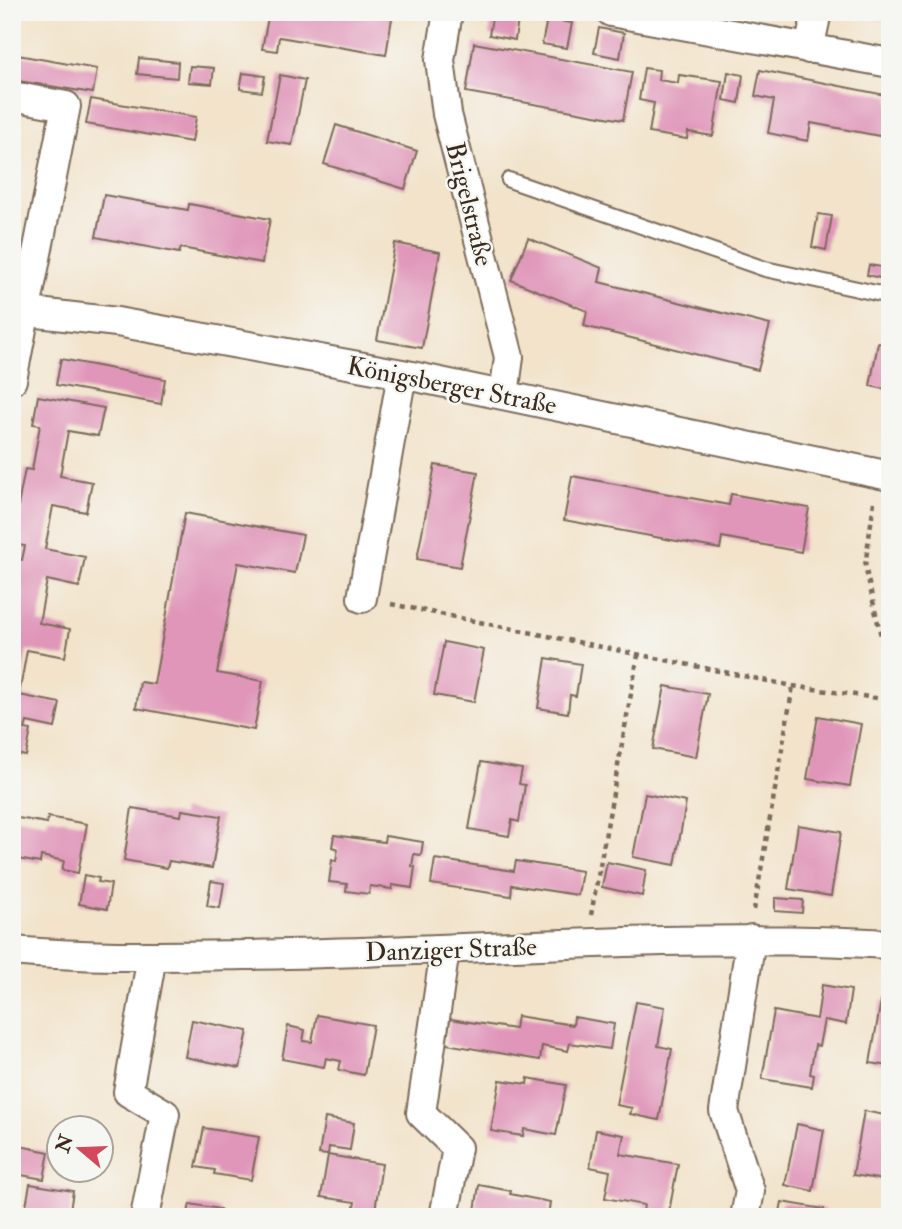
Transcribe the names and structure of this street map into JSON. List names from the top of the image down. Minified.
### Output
{"streets":{"street":["Brigelstraße","Königsberger Straße","Danziger Straße"]},"crossings":[["Brigelstraße","Königsberger Straße"]],"north":"left"}
